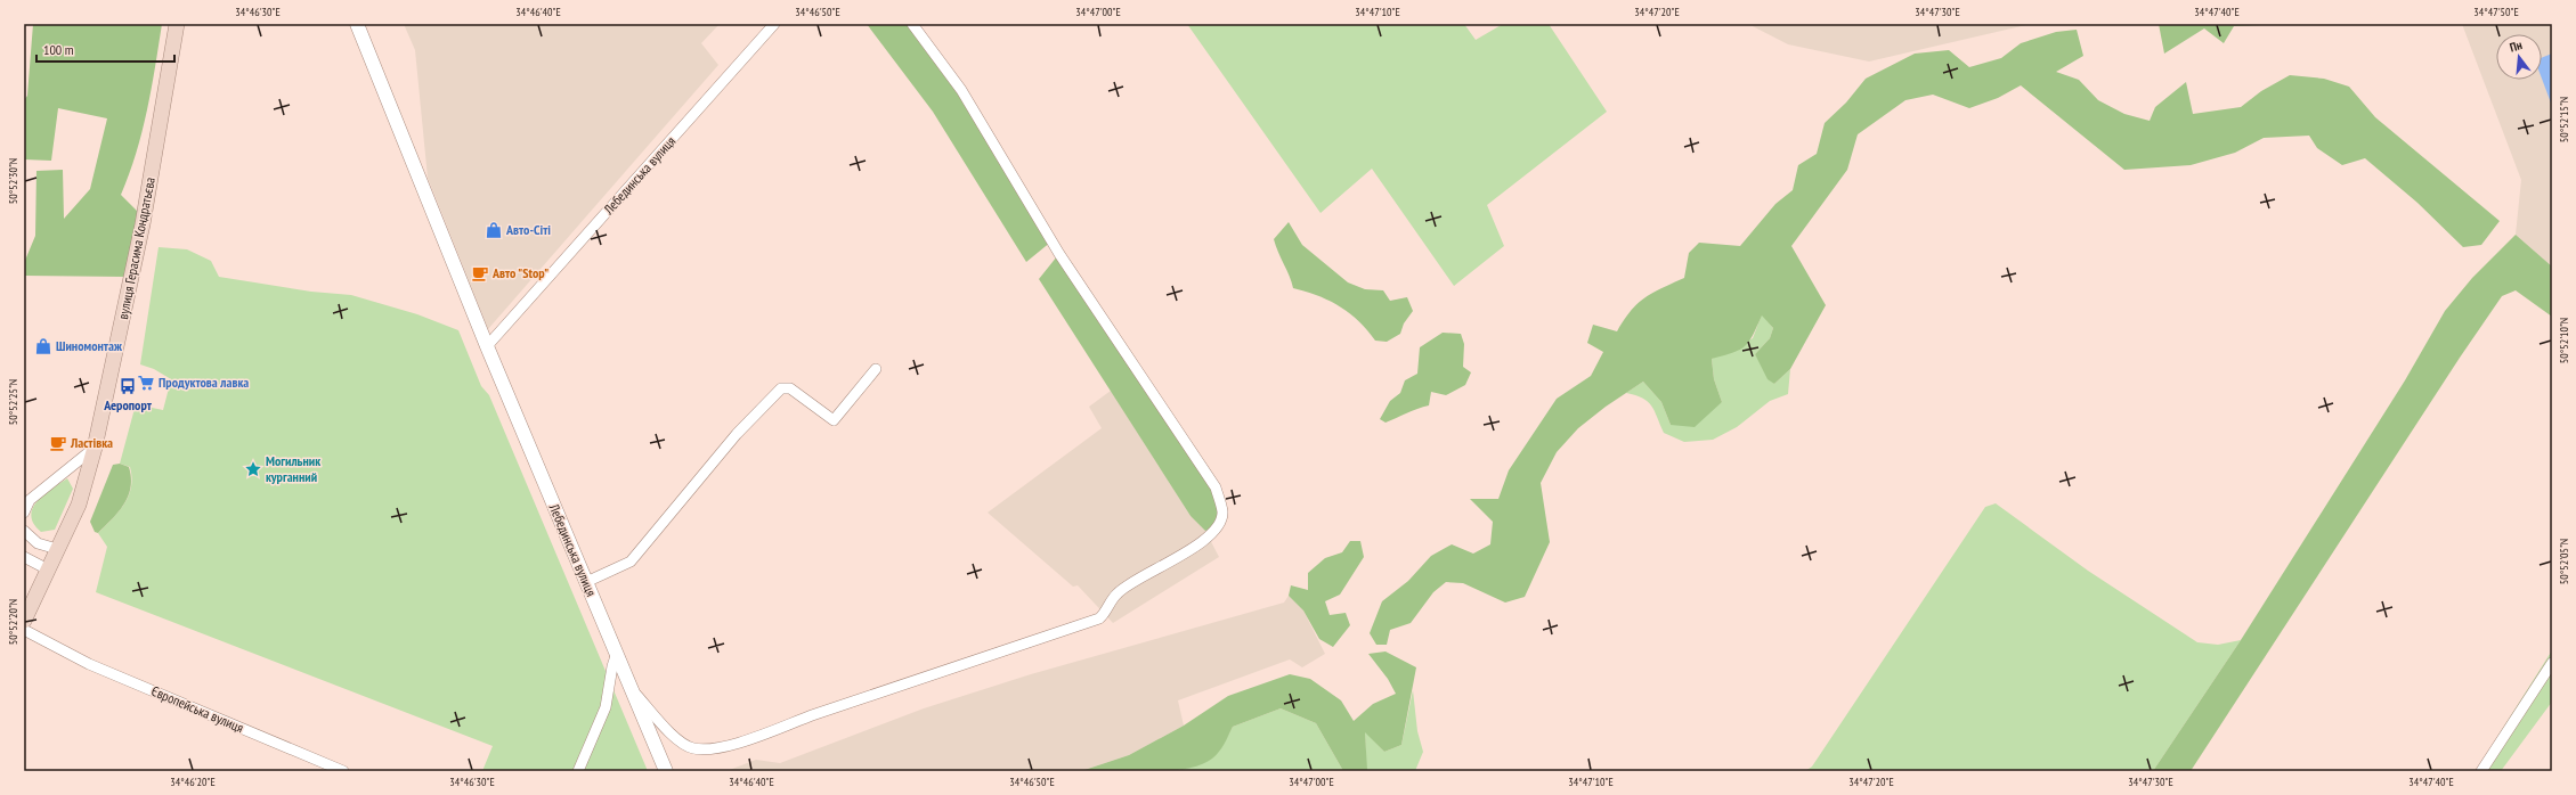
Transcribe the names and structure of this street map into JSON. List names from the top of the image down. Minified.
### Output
{"streets":{"main road":["вулиця Герасима Кондратьєва"],"street":["Лебединська вулиця","Європейська вулиця"]},"places":{"shop":["Авто-Сіті","Шиномонтаж"],"cafe":["Авто \"Stop\"","Ластівка"],"supermarket":["Продуктова лавка"],"bus stop":["Аеропорт"],"place":["Могильник курганний"]},"scale_bar":"100 m","north":"top","coordinates":["34°46'30\"E","34°46'40\"E","34°46'50\"E","34°47'00\"E","34°47'10\"E","34°47'20\"E","34°47'30\"E","34°47'40\"E","34°47'50\"E","50°52'15\"N","50°52'30\"N","50°52'10\"N","50°52'25\"N","50°52'05\"N","50°52'20\"N","34°46'20\"E"]}
